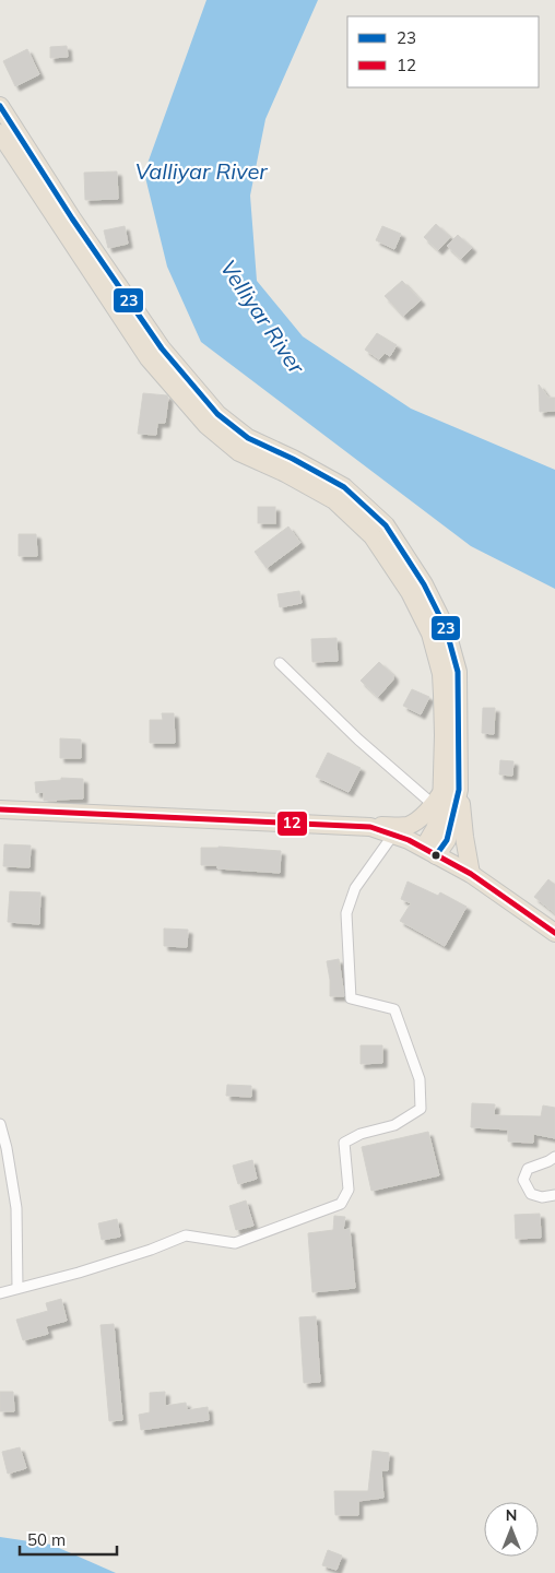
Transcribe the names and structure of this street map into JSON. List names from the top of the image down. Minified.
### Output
{"water":["Valliyar River","Velliyar River"],"lines":["transit line 23","transit line 12"],"legend":["23","12"],"scale_bar":"50 m","north":"top"}
